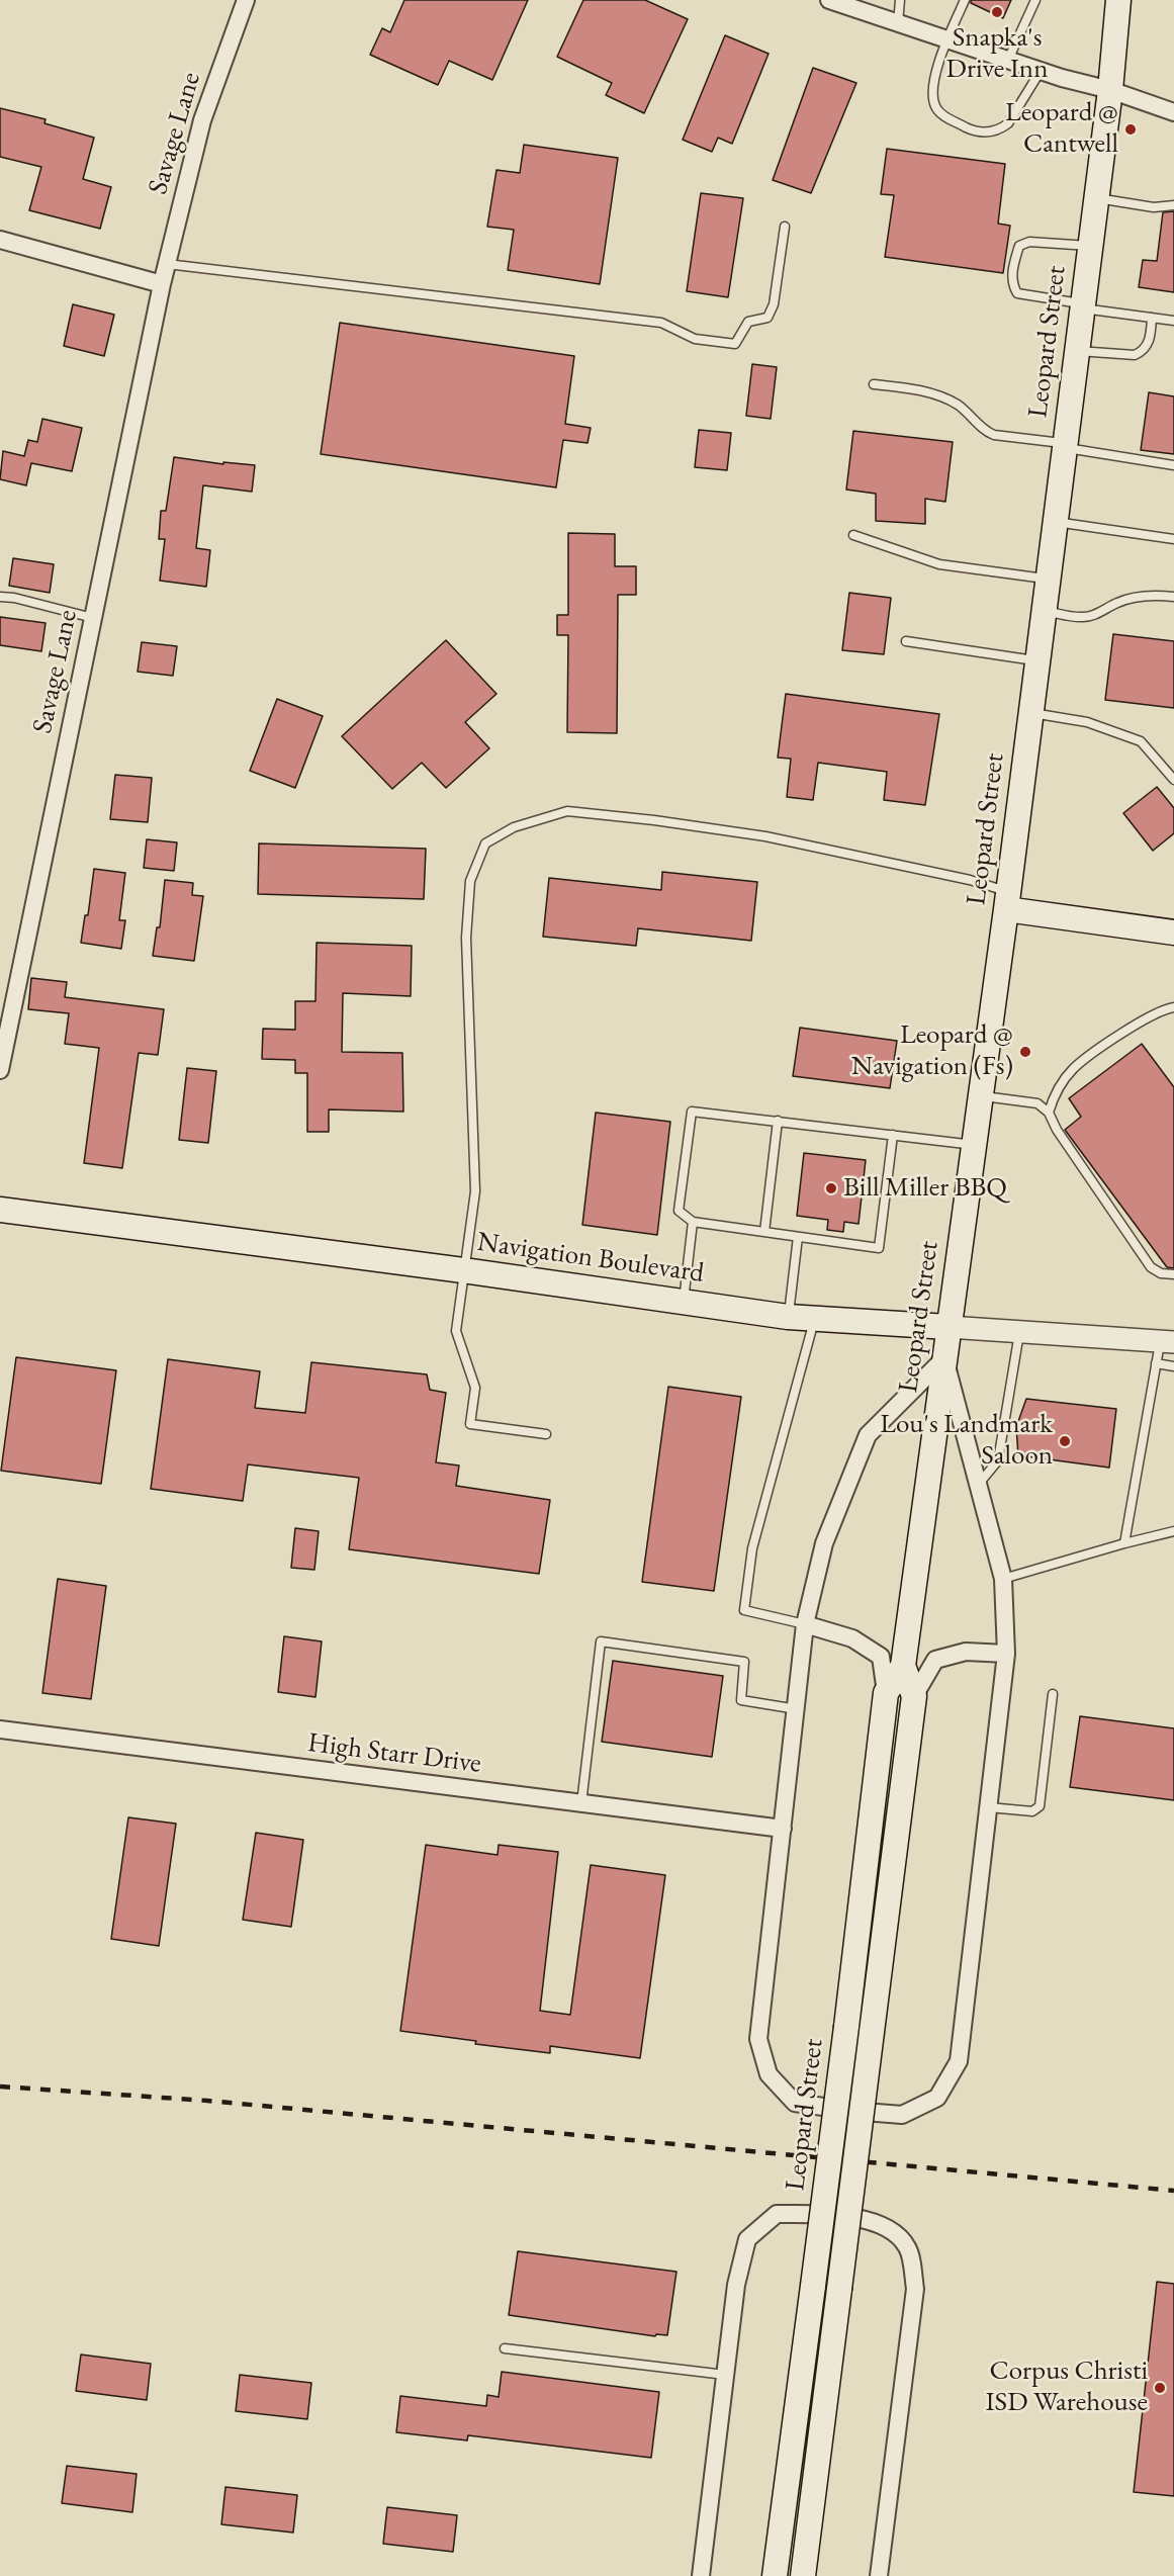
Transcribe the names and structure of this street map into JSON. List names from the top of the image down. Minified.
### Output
{"streets":{"main road":["Leopard Street","Navigation Boulevard"],"street":["Savage Lane","High Starr Drive"]},"crossings":[["Leopard Street","Navigation Boulevard"]],"places":["Snapka's Drive Inn","Leopard @ Cantwell","Leopard @ Navigation (Fs)","Bill Miller BBQ","Lou's Landmark Saloon","Corpus Christi ISD Warehouse"]}
